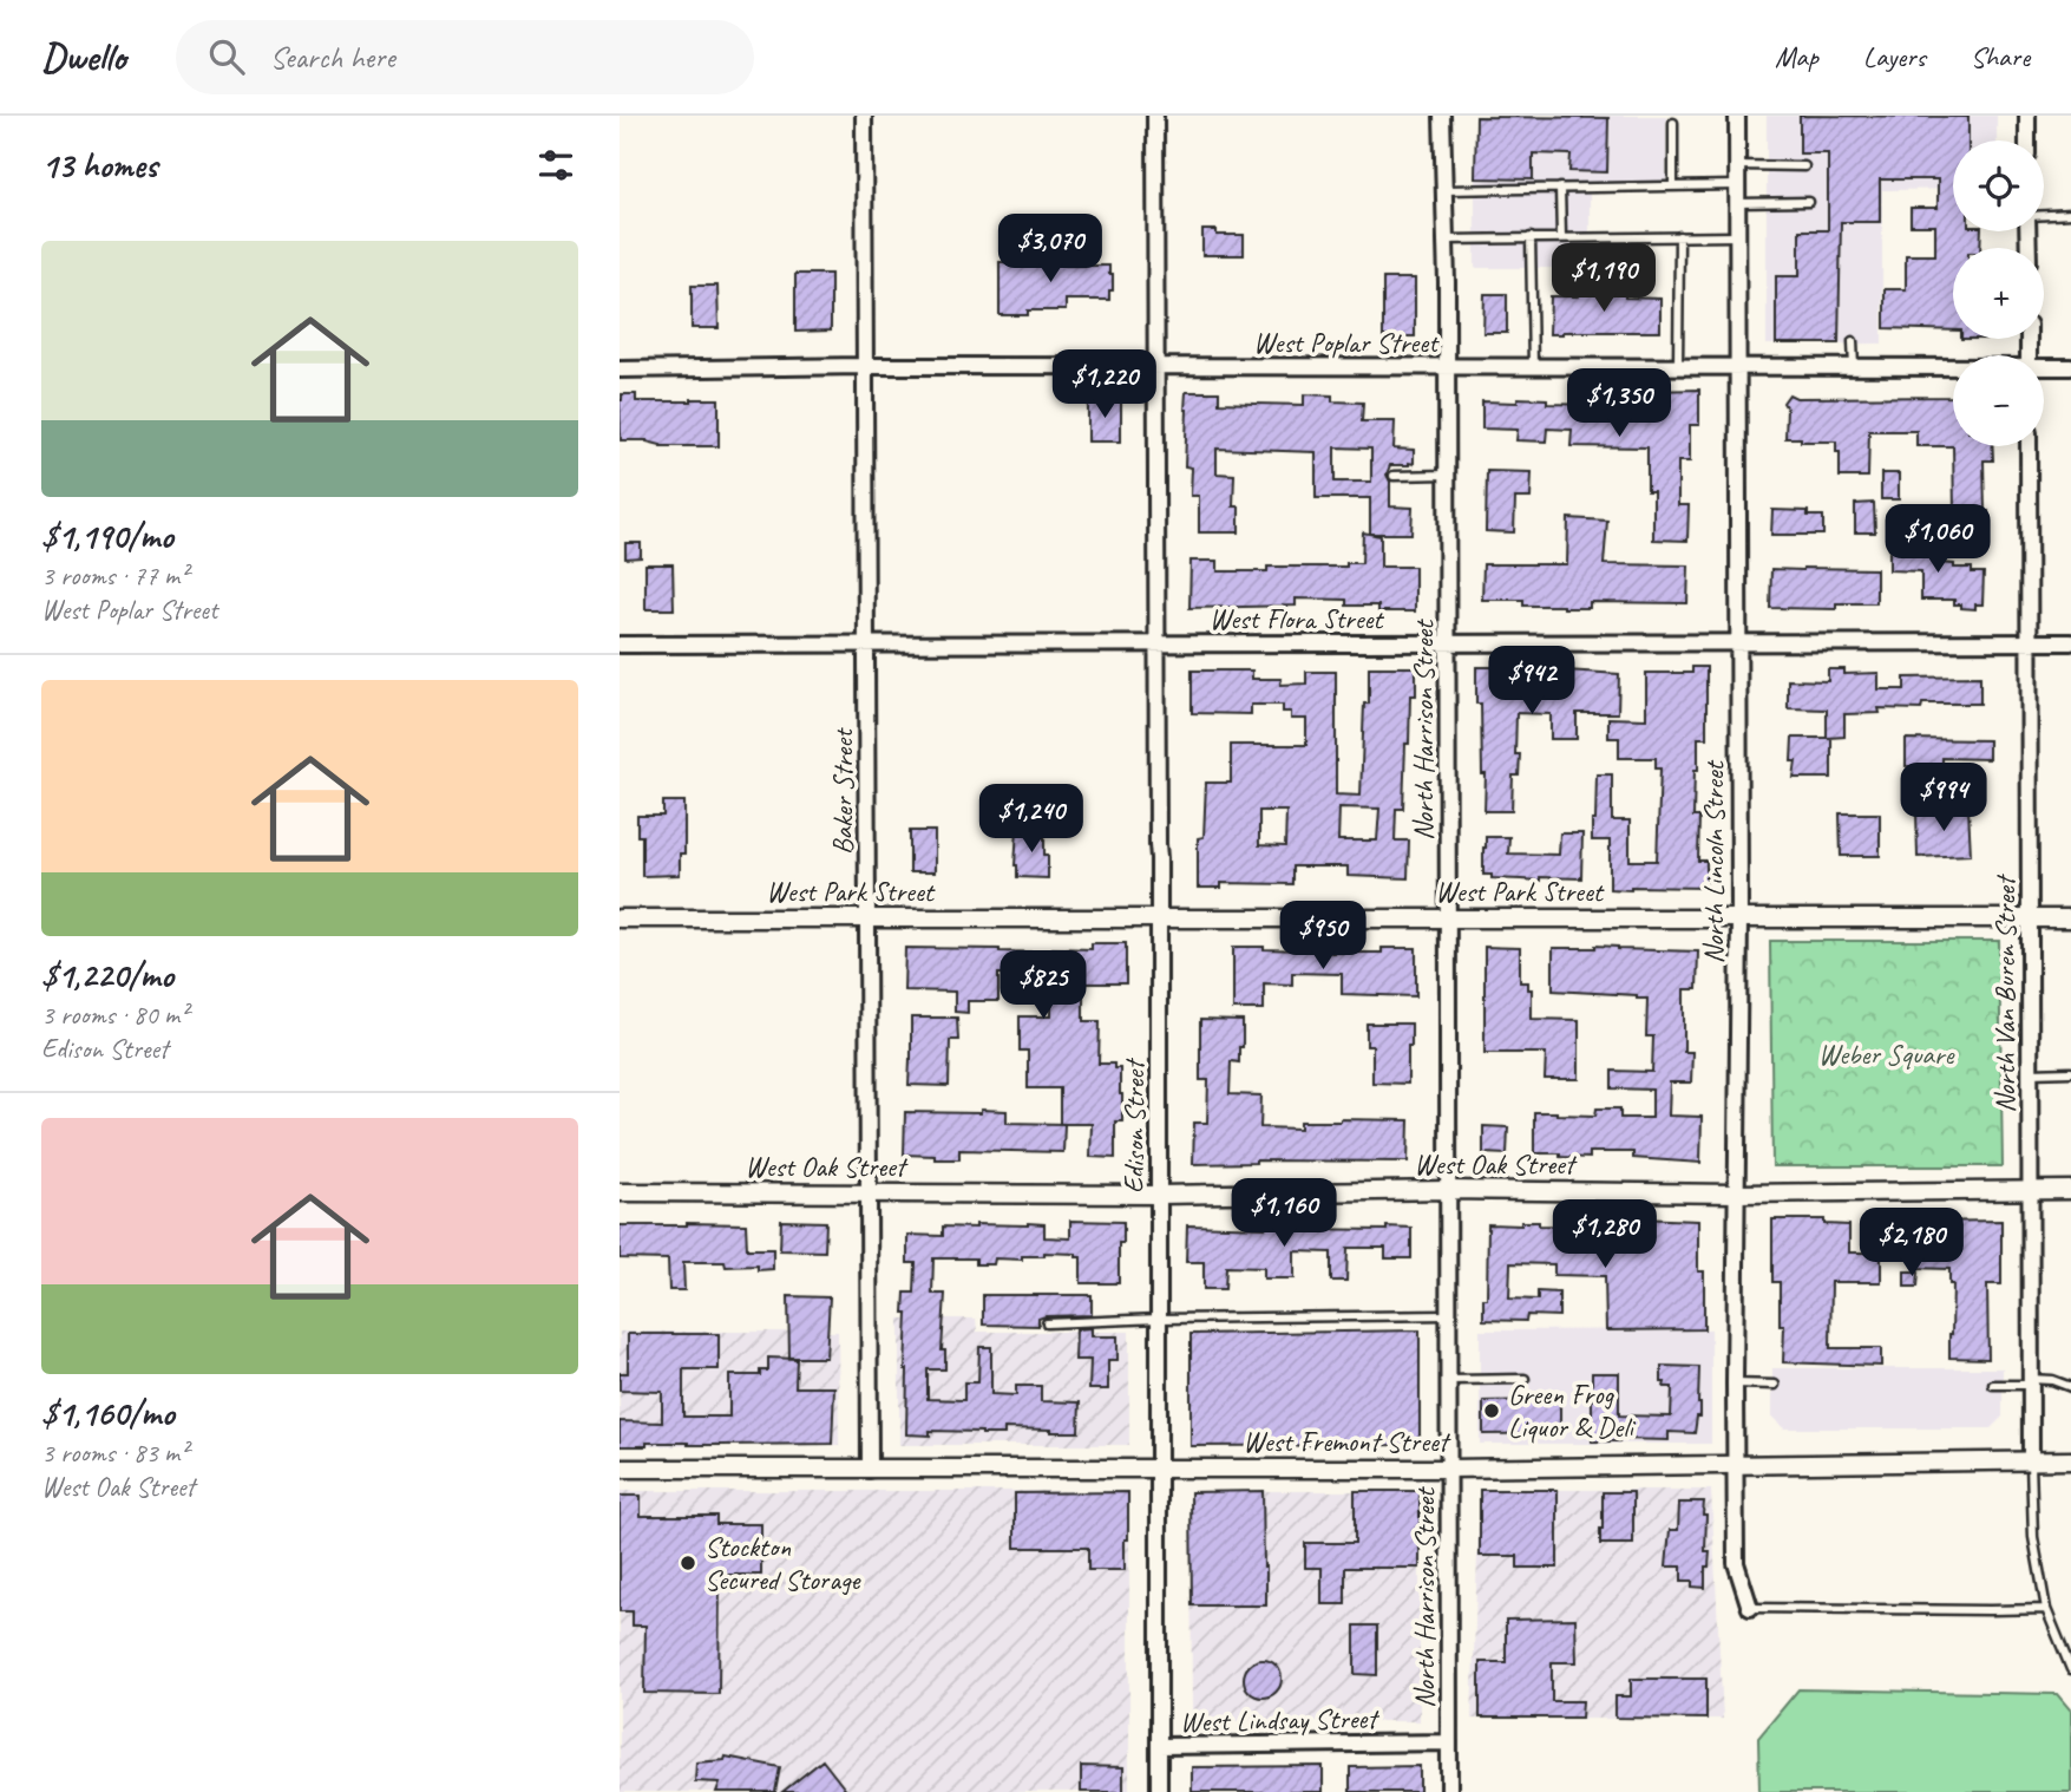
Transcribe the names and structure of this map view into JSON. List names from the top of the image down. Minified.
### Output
{"streets":{"street":["West Poplar Street","West Flora Street","North Harrison Street","Baker Street","North Lincoln Street","West Park Street","North Van Buren Street","Edison Street","West Oak Street","West Fremont Street","West Lindsay Street"]},"crossings":[["West Poplar Street","North Harrison Street"],["West Poplar Street","Baker Street"],["West Poplar Street","North Lincoln Street"],["West Poplar Street","Edison Street"],["West Flora Street","North Harrison Street"],["West Flora Street","Baker Street"],["West Flora Street","North Lincoln Street"],["West Flora Street","North Van Buren Street"],["West Flora Street","Edison Street"],["North Harrison Street","West Park Street"],["North Harrison Street","West Oak Street"],["North Harrison Street","West Fremont Street"],["North Harrison Street","West Lindsay Street"],["Baker Street","West Park Street"],["Baker Street","West Oak Street"],["Baker Street","West Fremont Street"],["North Lincoln Street","West Park Street"],["North Lincoln Street","West Oak Street"],["North Lincoln Street","West Fremont Street"],["West Park Street","North Van Buren Street"],["West Park Street","Edison Street"],["North Van Buren Street","West Oak Street"],["North Van Buren Street","West Fremont Street"],["Edison Street","West Oak Street"],["Edison Street","West Fremont Street"],["Edison Street","West Lindsay Street"]],"parks":["Weber Square"],"places":["Green Frog Liquor & Deli","Stockton Secured Storage"],"page":{"header":"Dwello","search":"Search here","nav":["Map","Layers","Share"],"heading":"13 homes","map_buttons":["+","−"],"price":["$3,070","$1,190","$1,220","$1,350","$1,060","$942","$994","$1,240","$950","$825","$1,160","$1,280","$2,180"],"list":[{"name":"$1,190/mo","note":"3 rooms · 77 m² · West Poplar Street"},{"name":"$1,220/mo","note":"3 rooms · 80 m² · Edison Street"},{"name":"$1,160/mo","note":"3 rooms · 83 m² · West Oak Street"}]}}
